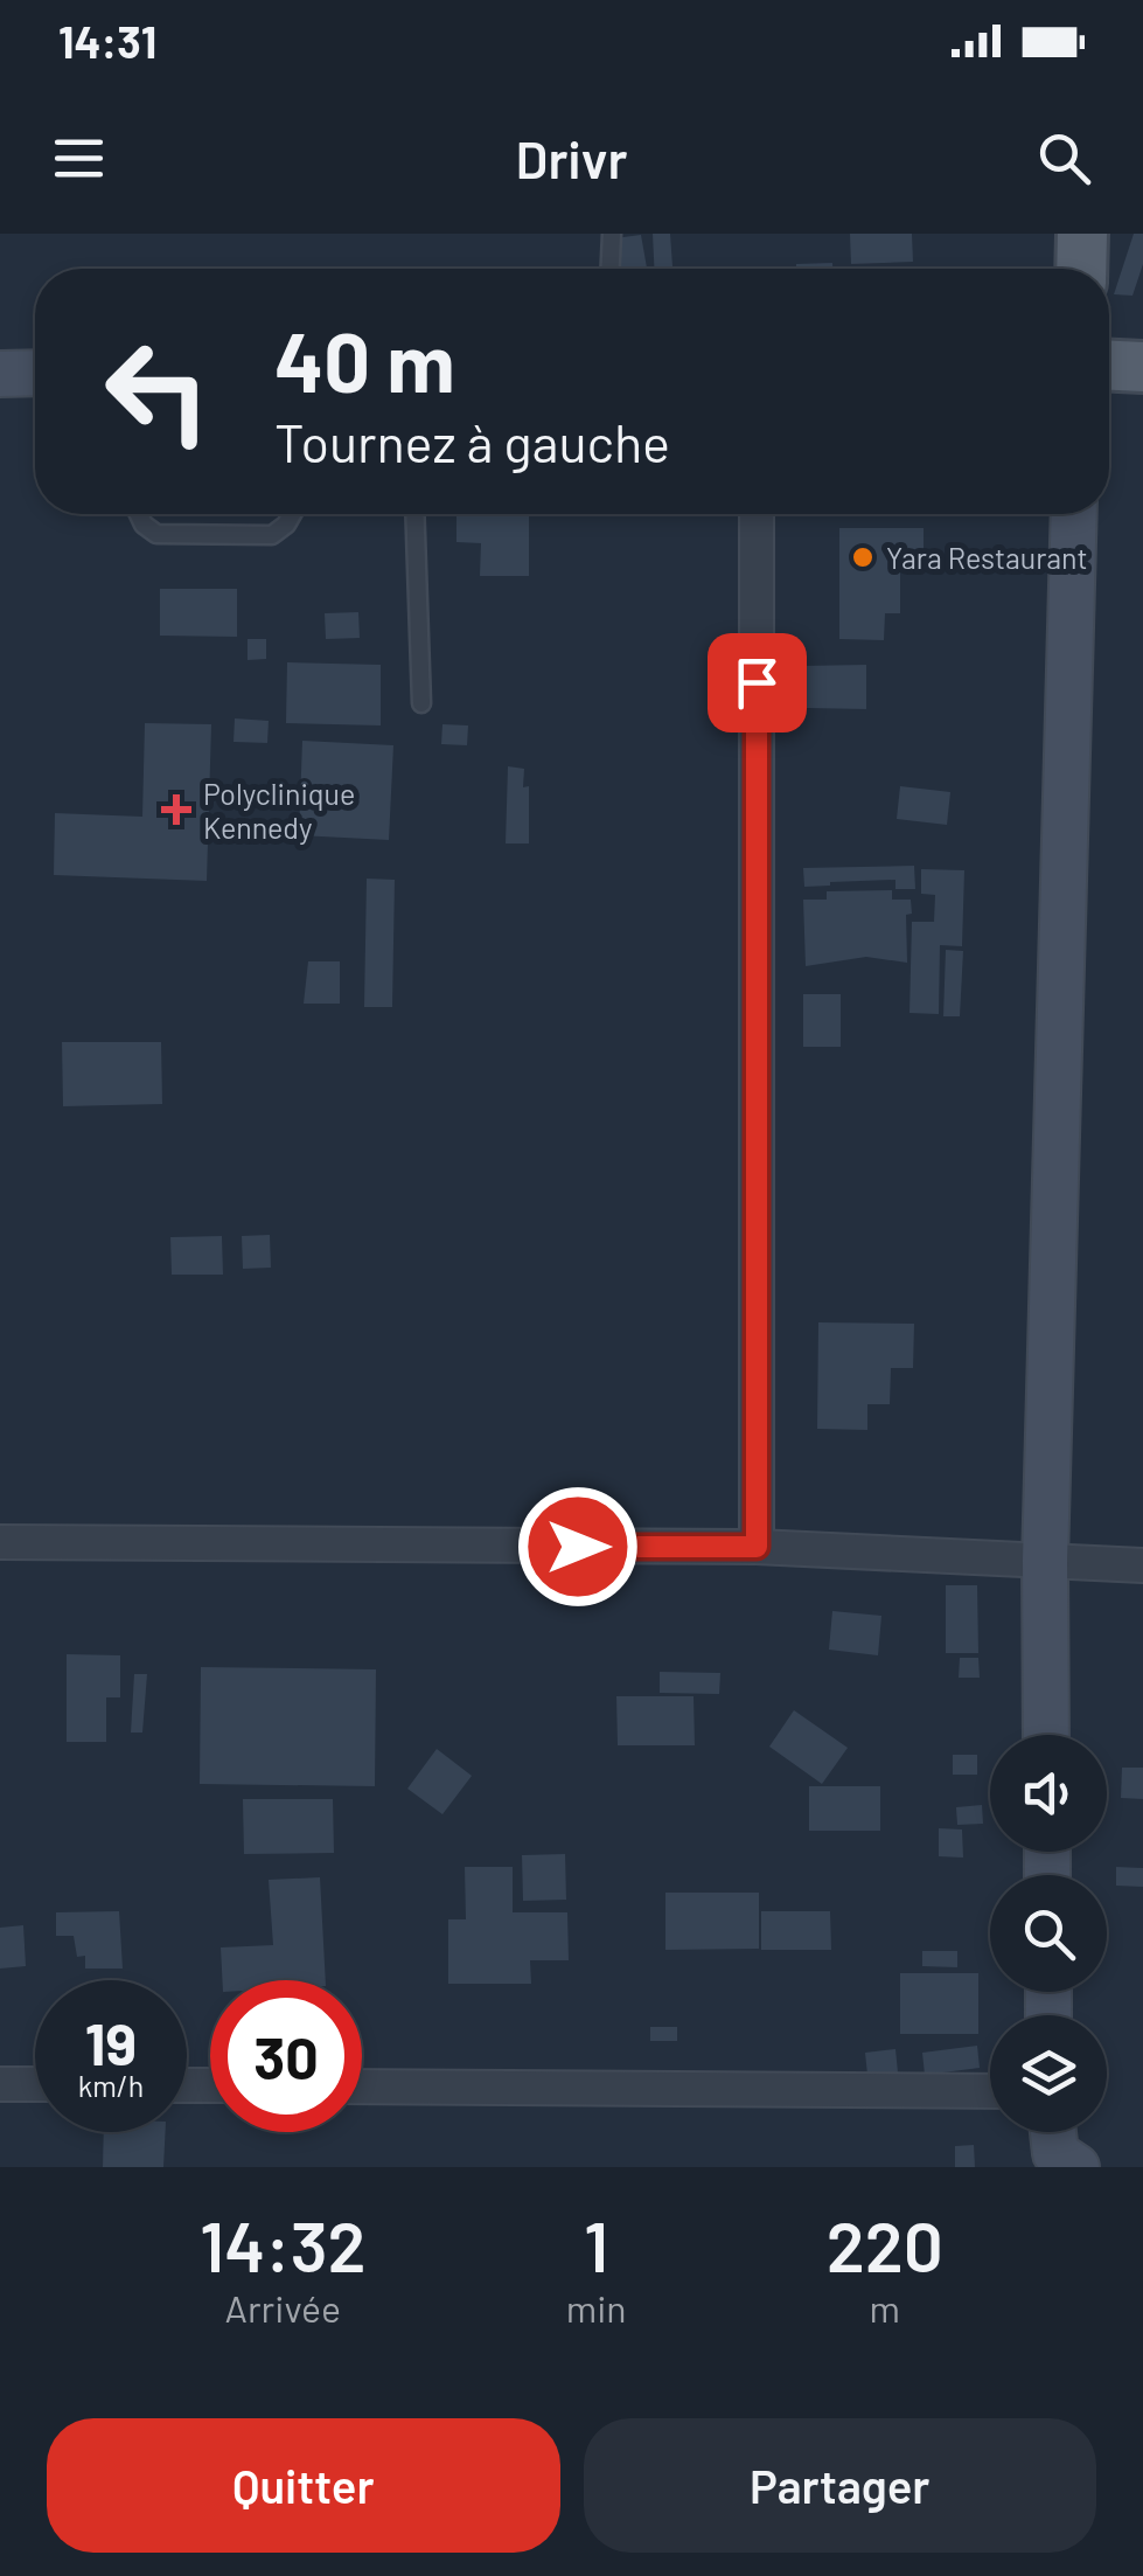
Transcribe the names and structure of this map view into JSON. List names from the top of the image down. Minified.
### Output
{"places":{"other":["Yara Restaurant"],"health":["Polyclinique Kennedy"]},"page":{"status":"14:31","header":"Drivr","turn":["40 m","Tournez à gauche"],"speed":"19 km/h","limit":"30","eta":["14:32","Arrivée","1","min","220","m"],"buttons":["Quitter","Partager"]}}
